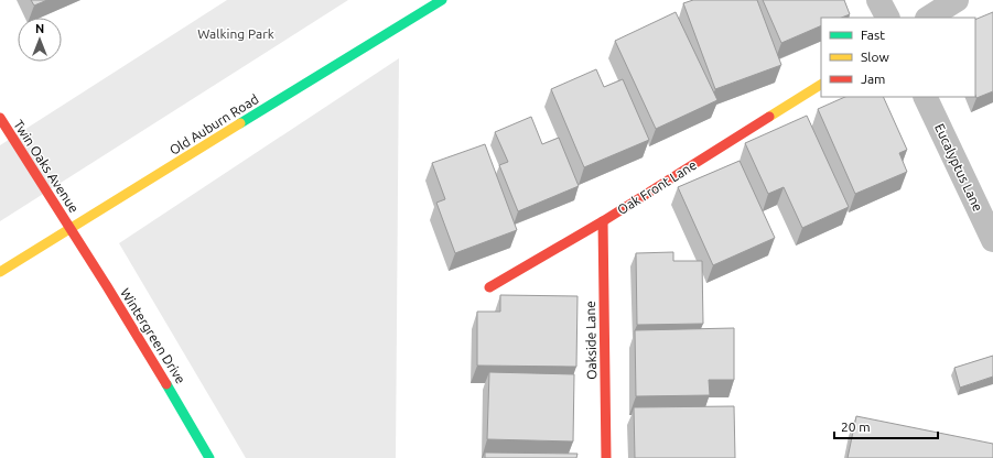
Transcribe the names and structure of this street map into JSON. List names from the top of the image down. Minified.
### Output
{"streets":{"street":["Old Auburn Road","Twin Oaks Avenue","Eucalyptus Lane","Oak Front Lane","Wintergreen Drive","Oakside Lane"]},"crossings":[["Old Auburn Road","Twin Oaks Avenue"],["Old Auburn Road","Wintergreen Drive"],["Twin Oaks Avenue","Wintergreen Drive"],["Oak Front Lane","Oakside Lane"]],"parks":["Walking Park"],"legend":["Fast","Slow","Jam"],"scale_bar":"20 m","north":"top"}
